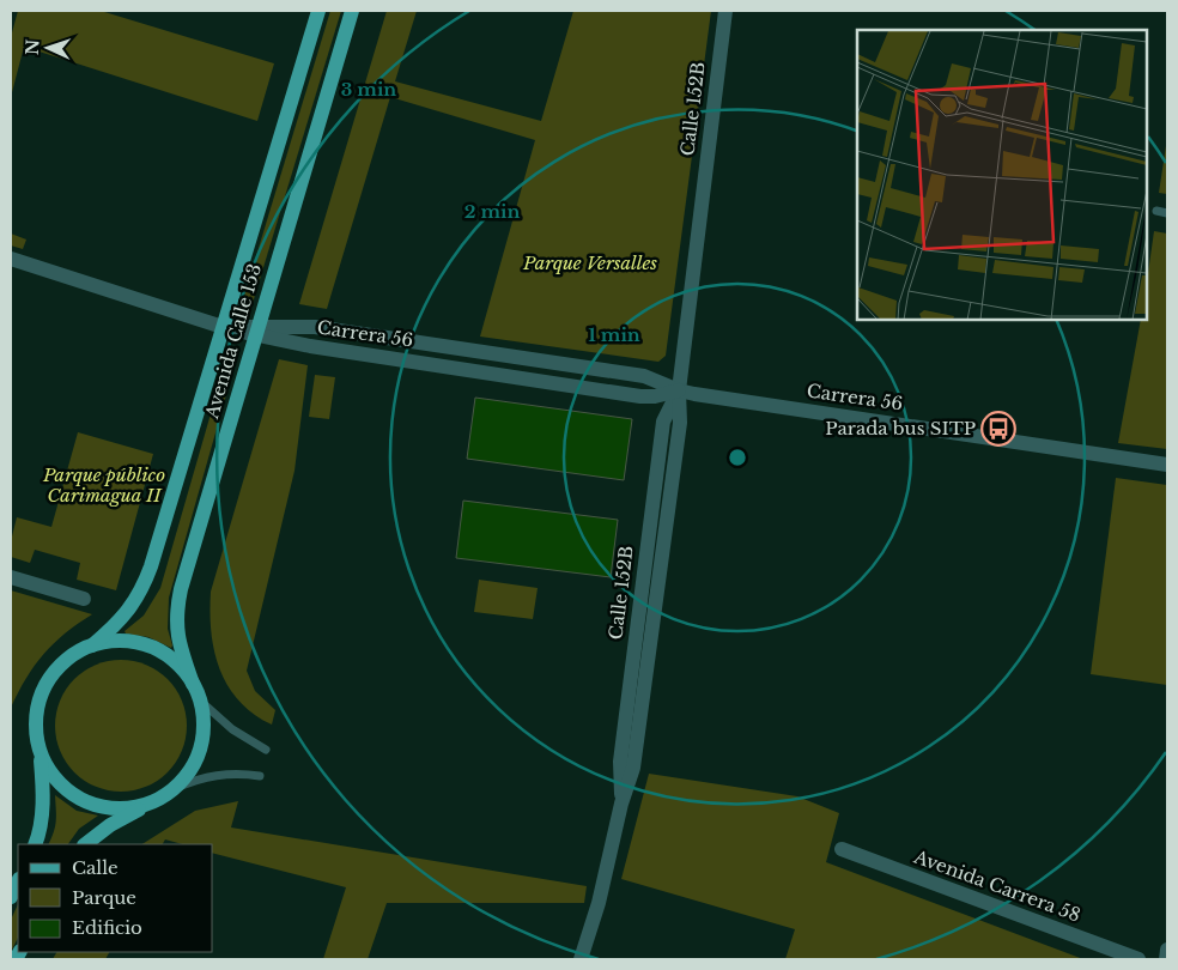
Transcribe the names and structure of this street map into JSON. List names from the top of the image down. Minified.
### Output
{"streets":{"main road":["Avenida Calle 153"],"street":["Calle 152B","Carrera 56","Avenida Carrera 58"]},"crossings":[["Calle 152B","Carrera 56"],["Carrera 56","Avenida Calle 153"]],"parks":["Parque Versalles","Parque público Carimagua II"],"places":{"bus stop":["Parada bus SITP"]},"legend":["Calle","Parque","Edificio"],"north":"left","rings":["3 min","2 min","1 min"]}
